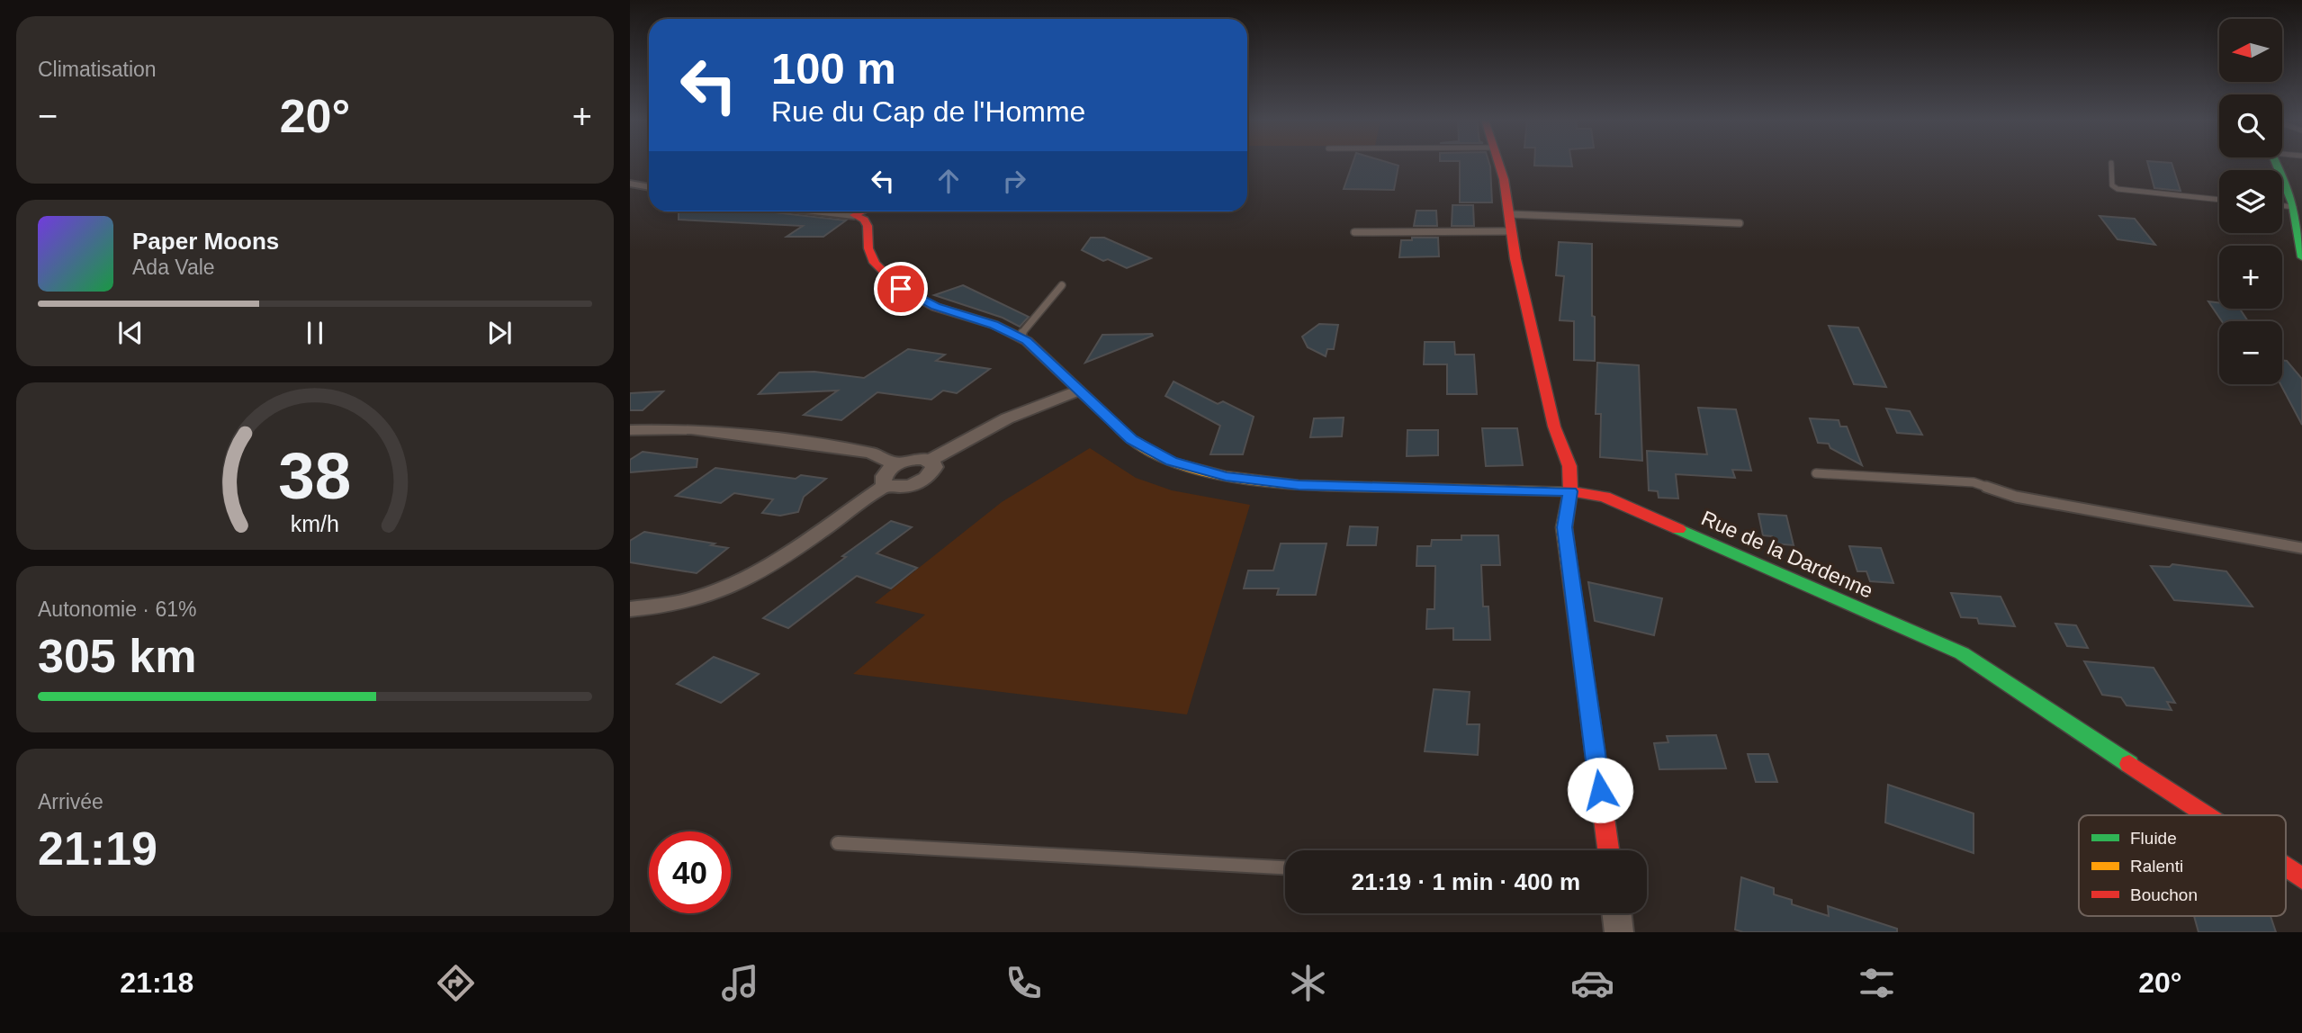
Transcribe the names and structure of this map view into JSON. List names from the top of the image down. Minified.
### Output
{"streets":{"street":["Rue de la Dardenne"]},"legend":["Fluide","Ralenti","Bouchon"],"north":"left","page":{"tile":["Climatisation",["Autonomie · 61%","305 km"],["Arrivée","21:19"]],"map_buttons":["+","−"],"turn":["100 m","Rue du Cap de l'Homme"],"heat":["−","20°","+"],"song":["Paper Moons","Ada Vale"],"limit":"40","trip":"21:19 · 1 min · 400 m","tabs":["21:18","20°"],"gauge":["38","km/h"]}}
